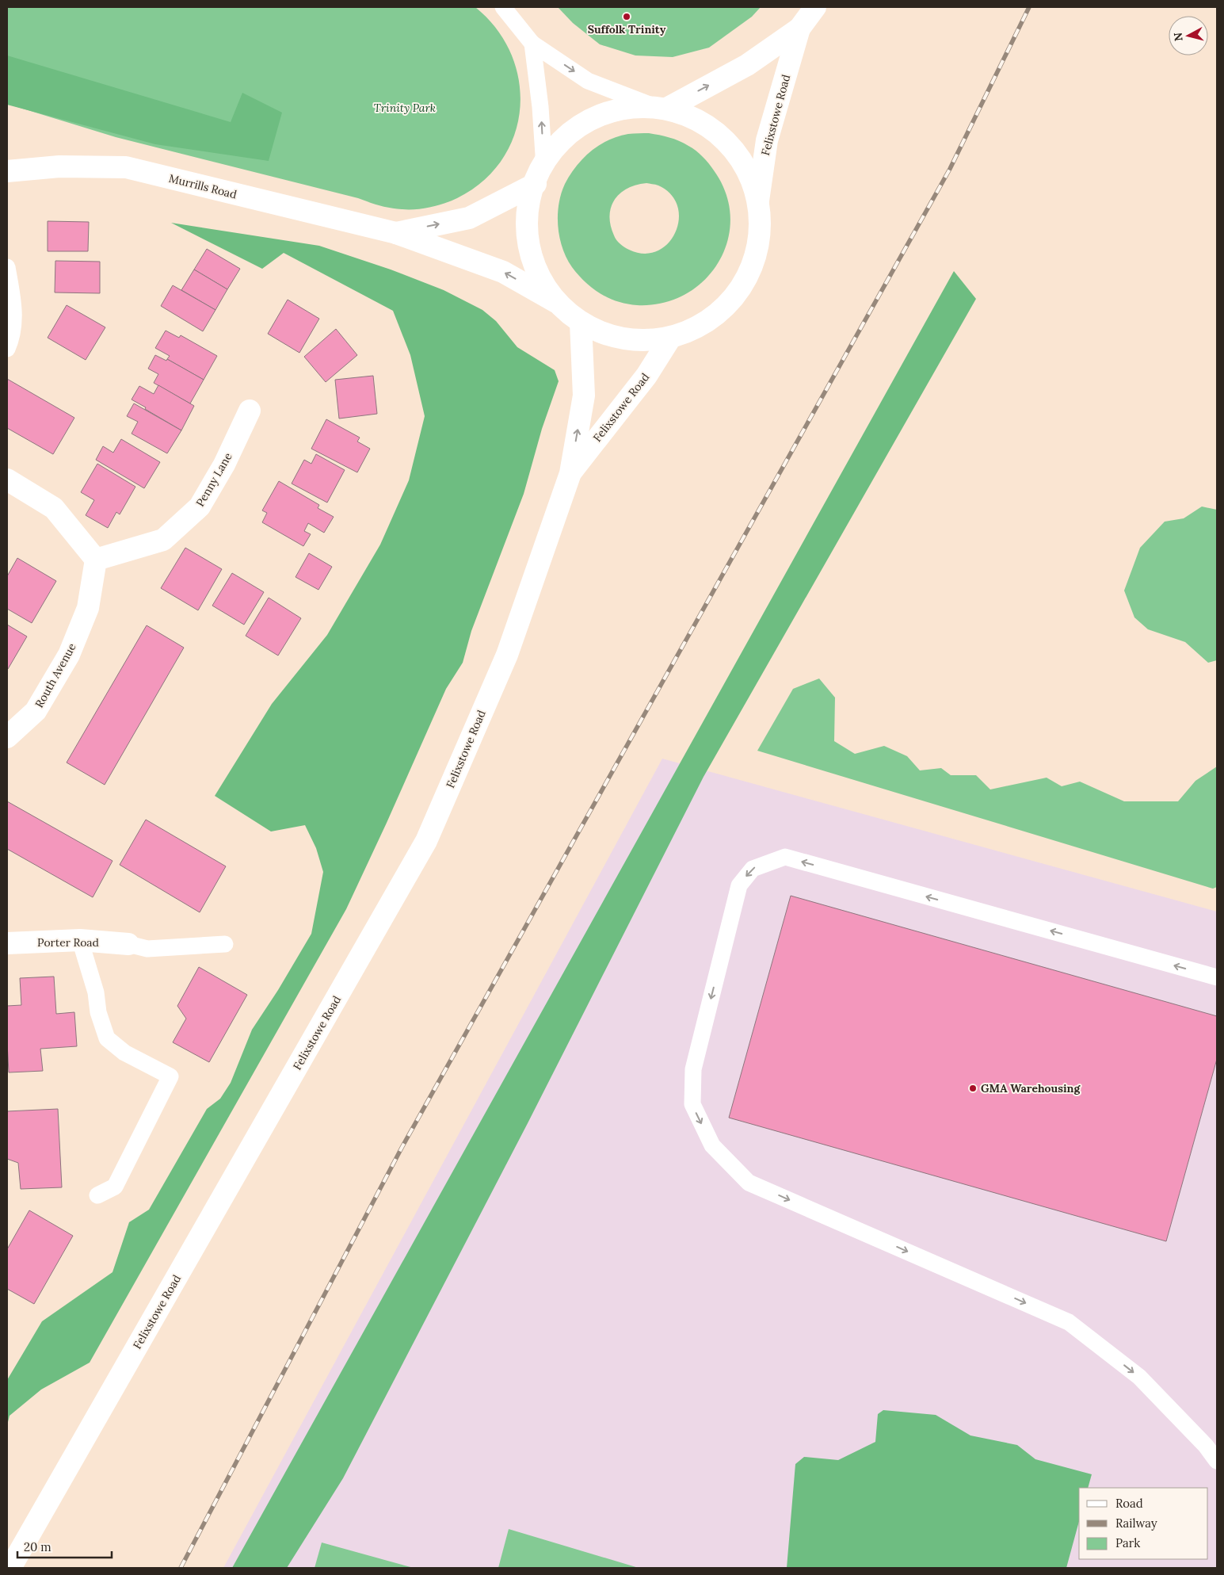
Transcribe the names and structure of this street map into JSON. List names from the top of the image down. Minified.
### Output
{"streets":{"main road":["Felixstowe Road","Murrills Road","Penny Lane","Routh Avenue","Porter Road"]},"crossings":[["Penny Lane","Routh Avenue"]],"parks":["Trinity Park"],"places":["Suffolk Trinity","GMA Warehousing"],"legend":["Road","Railway","Park"],"scale_bar":"20 m","north":"left"}
